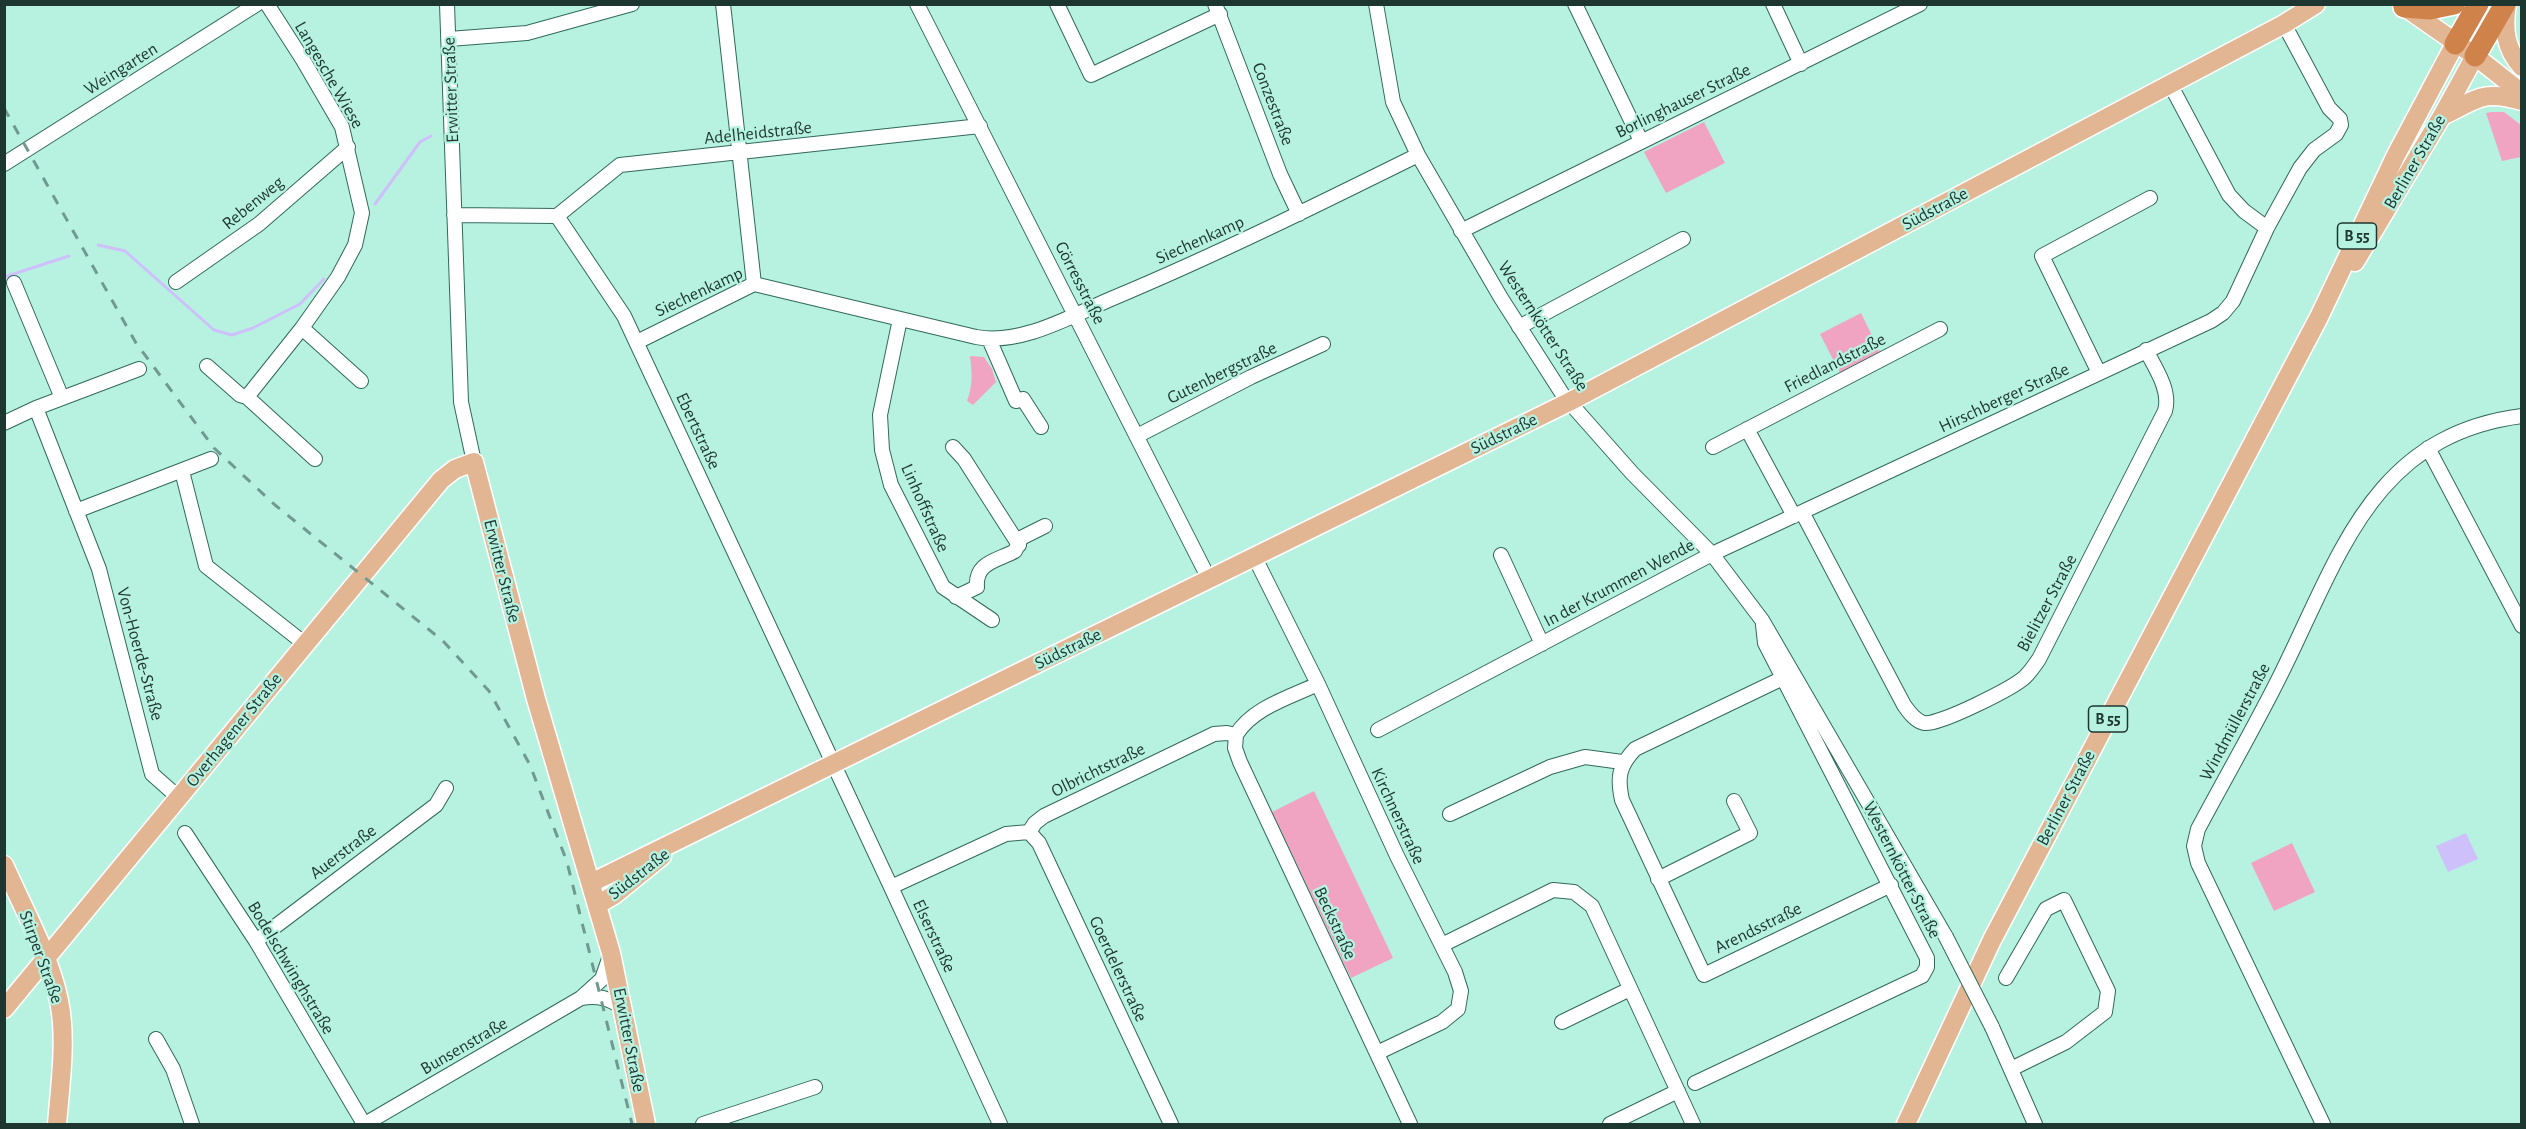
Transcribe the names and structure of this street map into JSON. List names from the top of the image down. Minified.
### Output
{"streets":{"highway":["Berliner Straße","B 55"],"main road":["Erwitter Straße","Südstraße","Overhagener Straße","Stirper Straße"],"street":["Weingarten","Langesche Wiese","Borlinghauser Straße","Conzestraße","Adelheidstraße","Rebenweg","Siechenkamp","Görresstraße","Westernkötter Straße","Friedlandstraße","Gutenbergstraße","Hirschberger Straße","Ebertstraße","Linhoffstraße","In der Krummen Wende","Bielitzer Straße","Von-Hoerde-Straße","Windmüllerstraße","Olbrichtstraße","Kirchnerstraße","Auerstraße","Beckstraße","Arendsstraße","Elserstraße","Bodelschwinghstraße","Goerdelerstraße","Bunsenstraße"]},"crossings":[["Langesche Wiese","Rebenweg"],["Erwitter Straße","Südstraße"],["Erwitter Straße","Overhagener Straße"],["Erwitter Straße","Bunsenstraße"],["Borlinghauser Straße","Westernkötter Straße"],["Conzestraße","Siechenkamp"],["Adelheidstraße","Görresstraße"],["Adelheidstraße","Ebertstraße"],["Südstraße","Görresstraße"],["Südstraße","Westernkötter Straße"],["Südstraße","Hirschberger Straße"],["Südstraße","Ebertstraße"],["Südstraße","Kirchnerstraße"],["Südstraße","Elserstraße"],["Siechenkamp","Görresstraße"],["Siechenkamp","Westernkötter Straße"],["Siechenkamp","Ebertstraße"],["Siechenkamp","Linhoffstraße"],["Görresstraße","Gutenbergstraße"],["Westernkötter Straße","Hirschberger Straße"],["Westernkötter Straße","In der Krummen Wende"],["Westernkötter Straße","Arendsstraße"],["Hirschberger Straße","In der Krummen Wende"],["Hirschberger Straße","Bielitzer Straße"],["Ebertstraße","Elserstraße"],["Von-Hoerde-Straße","Overhagener Straße"],["Overhagener Straße","Stirper Straße"],["Olbrichtstraße","Beckstraße"],["Olbrichtstraße","Goerdelerstraße"],["Kirchnerstraße","Beckstraße"],["Auerstraße","Bodelschwinghstraße"],["Bodelschwinghstraße","Bunsenstraße"]]}
